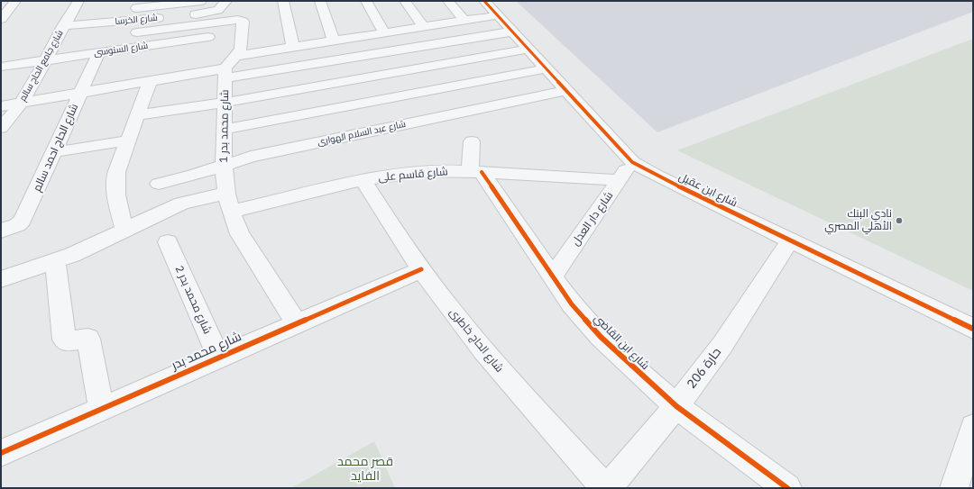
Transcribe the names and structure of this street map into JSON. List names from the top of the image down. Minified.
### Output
{"streets":{"street":["شارع الخرسا","شارع السنوسى","شارع جامع الحاج سالم","شارع محمد بدر 1","شارع عبد السلام الهوارى","شارع الحاج احمد سالم","شارع قاسم على","شارع ابن عقيل","شارع دار العدل","شارع محمد بدر 2","شارع الحاج خاطرى","شارع ابن القاضي","شارع محمد بدر","حارة 206"]},"crossings":[["شارع الخرسا","شارع جامع الحاج سالم"],["شارع السنوسى","شارع جامع الحاج سالم"],["شارع السنوسى","شارع الحاج احمد سالم"],["شارع محمد بدر 1","شارع عبد السلام الهوارى"],["شارع محمد بدر 1","شارع قاسم على"],["شارع محمد بدر 1","شارع محمد بدر"],["شارع عبد السلام الهوارى","شارع ابن عقيل"],["شارع قاسم على","شارع دار العدل"],["شارع قاسم على","شارع الحاج خاطرى"],["شارع قاسم على","شارع ابن القاضي"],["شارع ابن عقيل","شارع دار العدل"],["شارع ابن عقيل","حارة 206"],["شارع دار العدل","شارع ابن القاضي"],["شارع محمد بدر 2","شارع محمد بدر"],["شارع الحاج خاطرى","شارع محمد بدر"],["شارع ابن القاضي","حارة 206"]],"parks":["قصر محمد الفايد"],"places":["نادي البنك الأهلي المصري"]}
